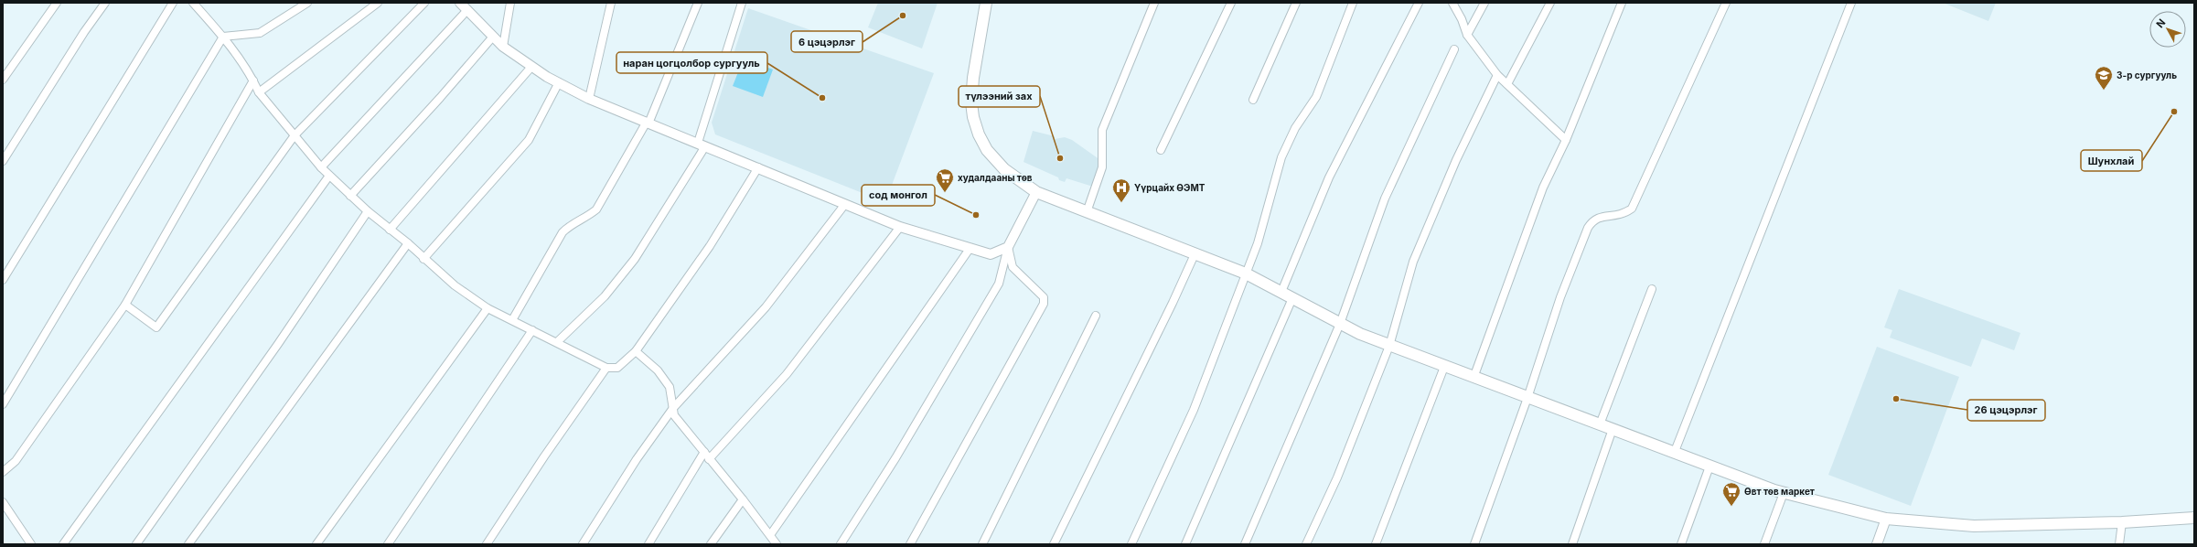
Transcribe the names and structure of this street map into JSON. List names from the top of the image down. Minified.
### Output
{"places":{"other":["6 цэцэрлэг","наран цогцолбор сургууль","Шунхлай","түлээний зах","сод монгол","26 цэцэрлэг"],"school or university":["3-р сургууль"],"supermarket":["худалдааны төв","Өвт төв маркет"],"hospital":["Үүрцайх ӨЭМТ"]},"north":"top left"}
